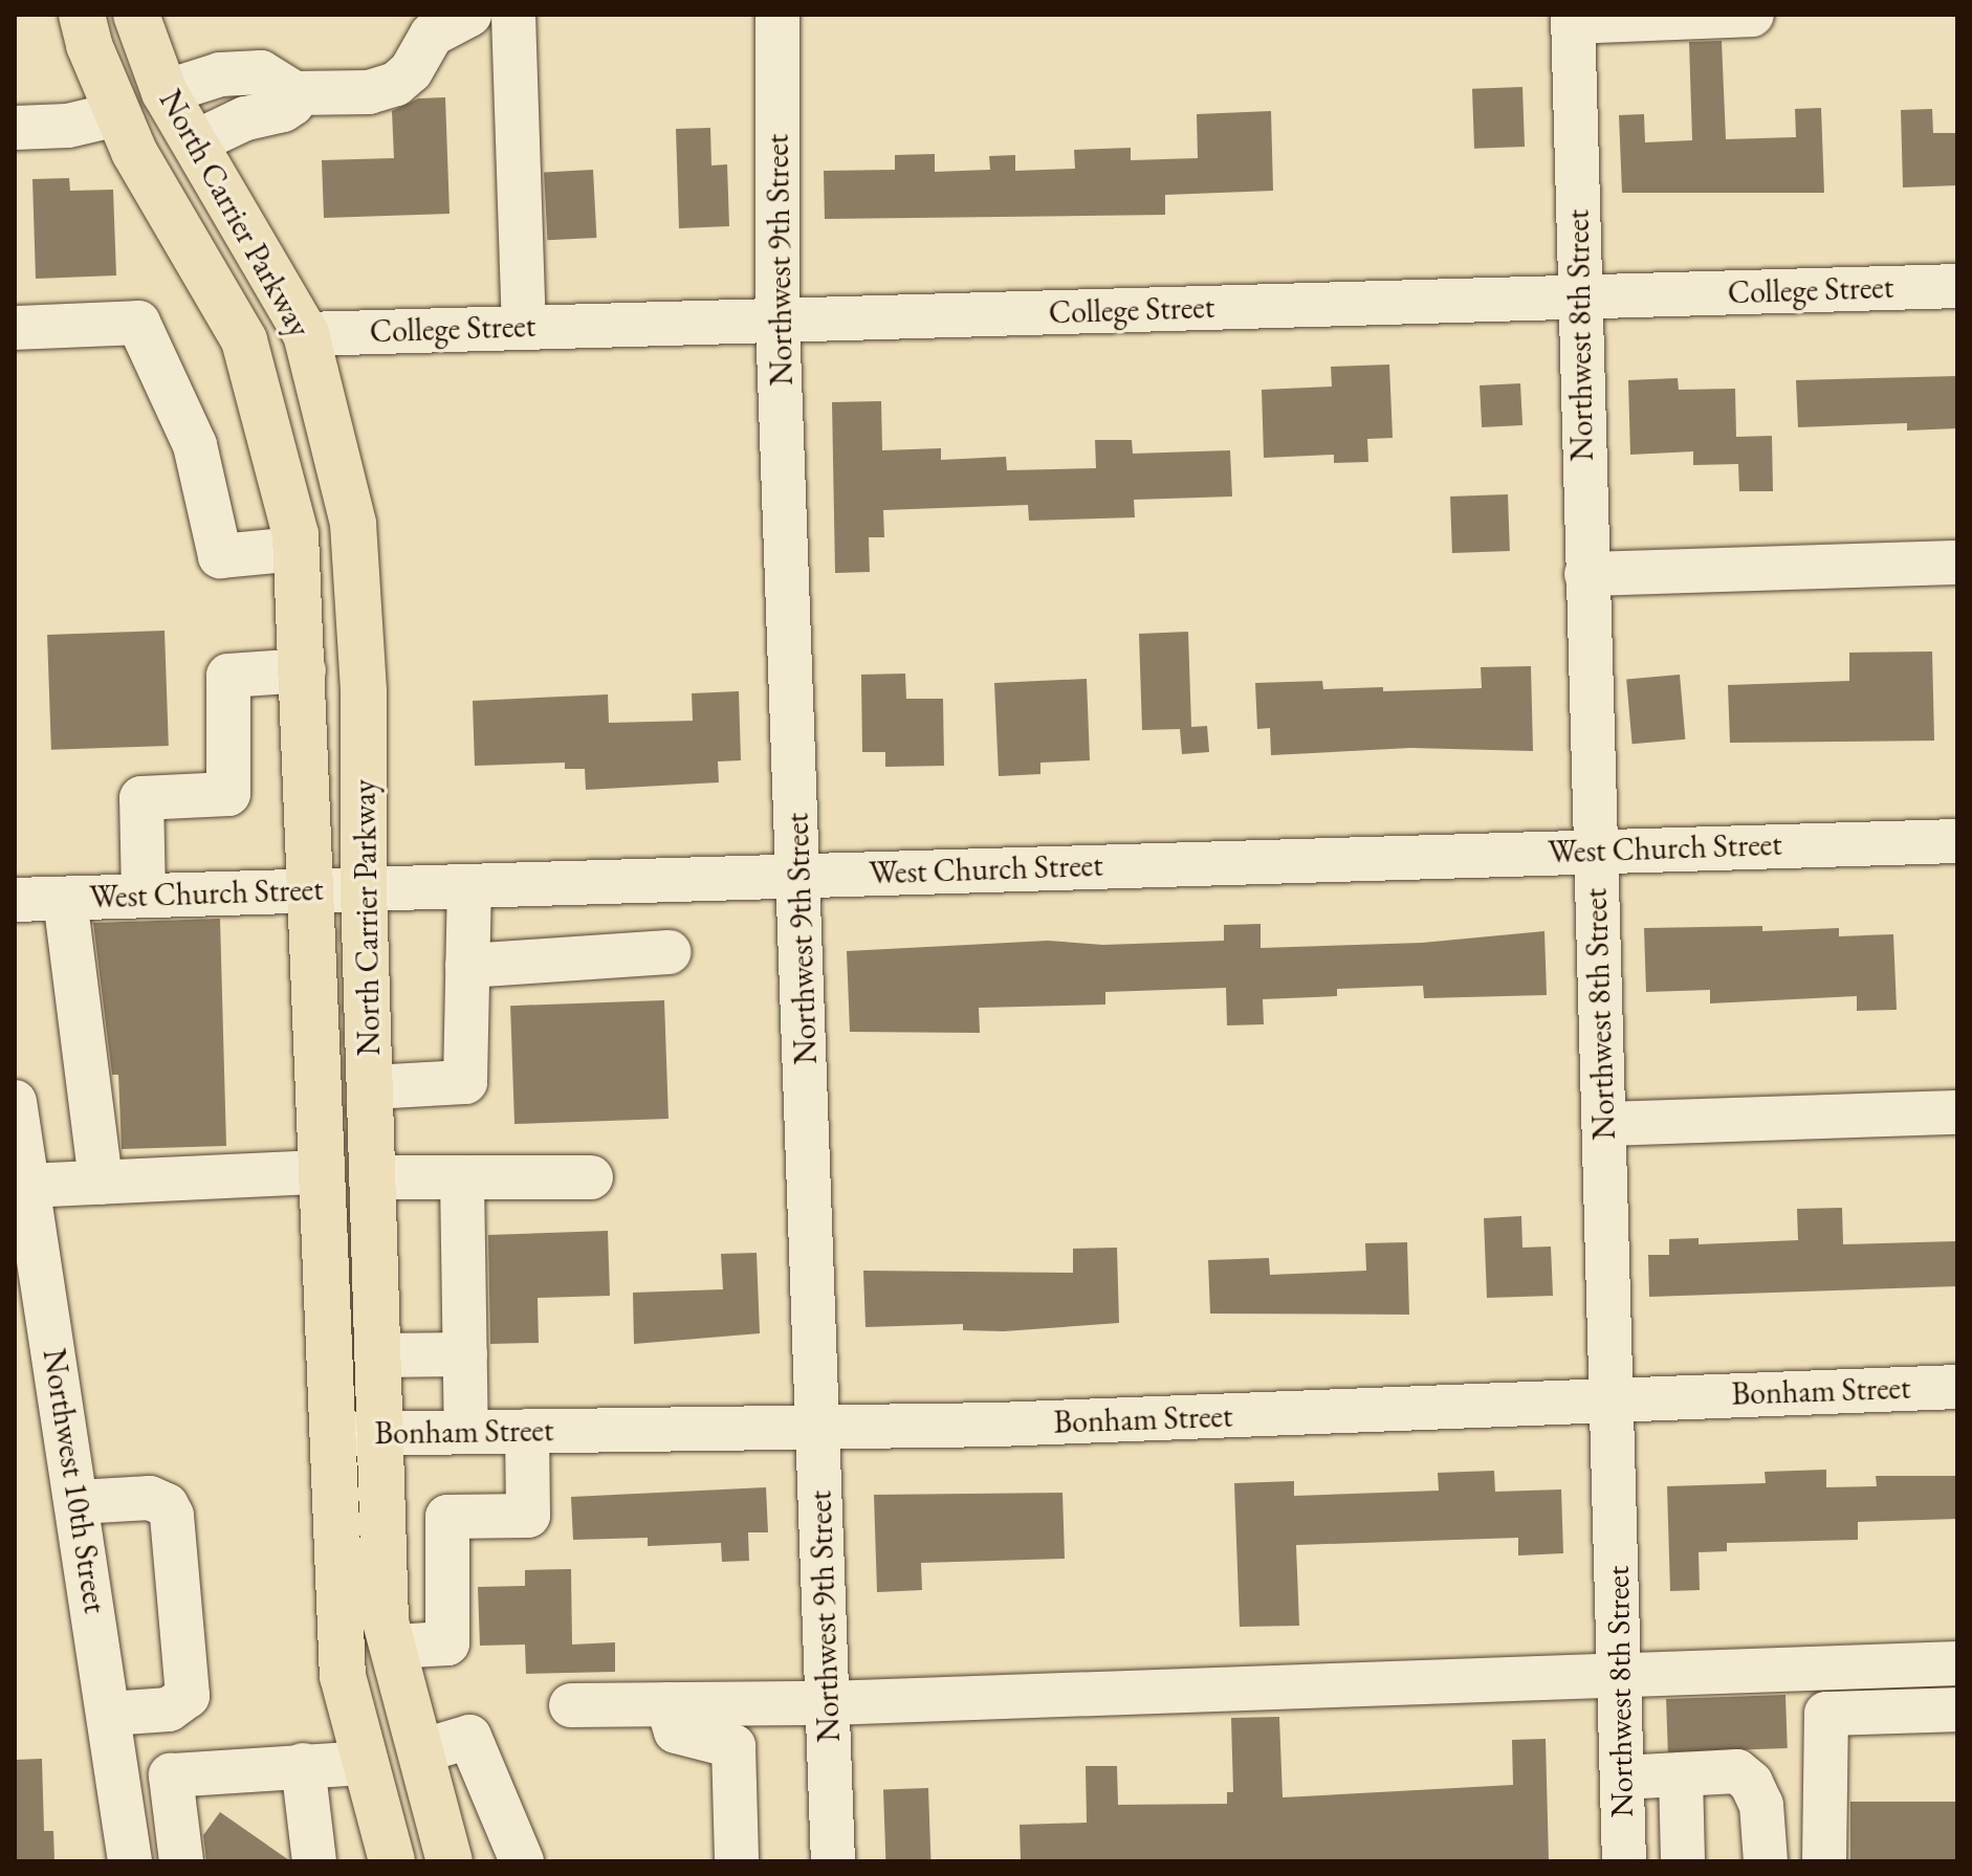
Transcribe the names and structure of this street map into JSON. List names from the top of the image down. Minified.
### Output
{"streets":{"main road":["North Carrier Parkway"],"street":["Northwest 9th Street","College Street","Northwest 8th Street","West Church Street","Bonham Street","Northwest 10th Street"]},"crossings":[["North Carrier Parkway","College Street"],["North Carrier Parkway","West Church Street"],["North Carrier Parkway","Bonham Street"],["Northwest 9th Street","College Street"],["Northwest 9th Street","West Church Street"],["Northwest 9th Street","Bonham Street"],["College Street","Northwest 8th Street"],["Northwest 8th Street","West Church Street"],["Northwest 8th Street","Bonham Street"]]}
